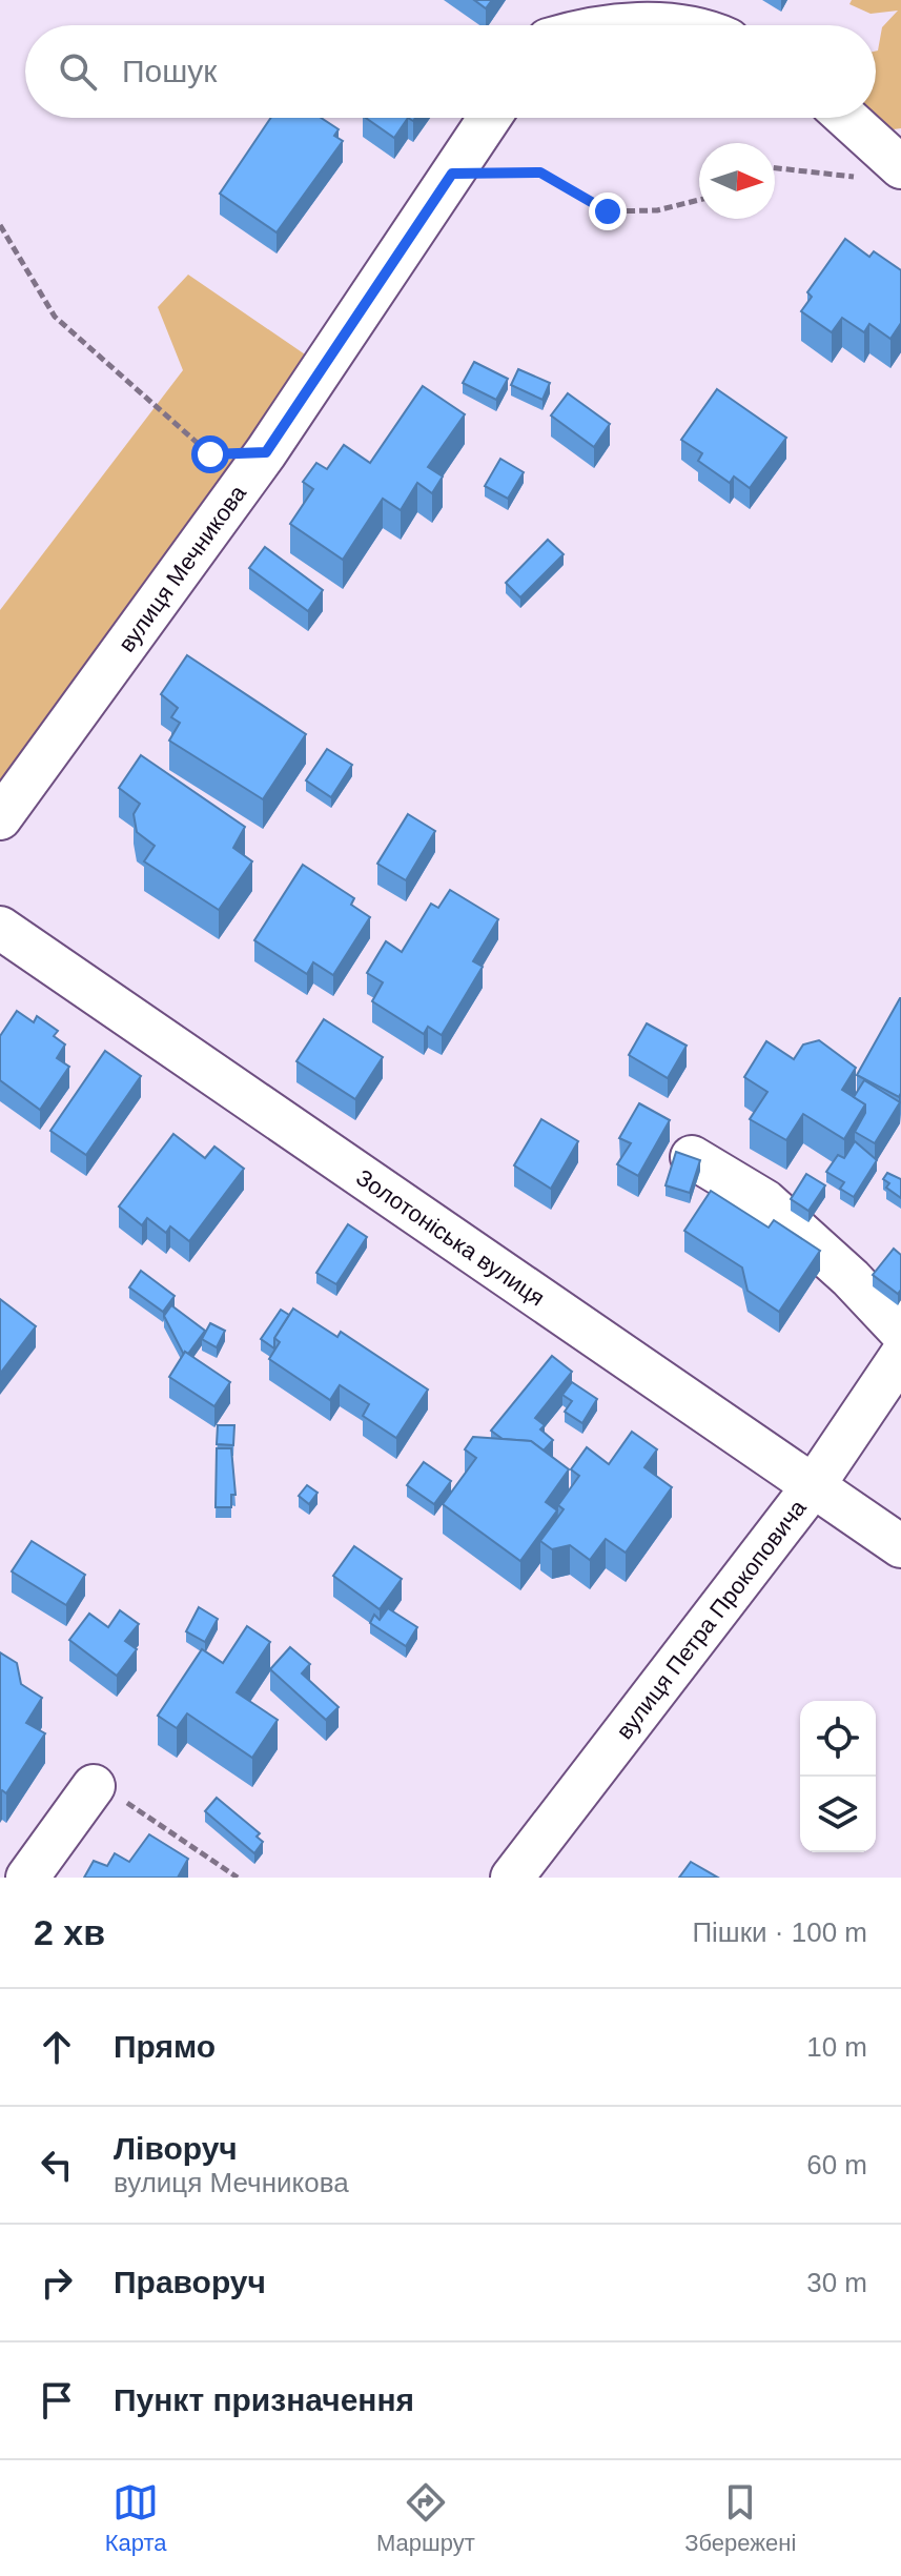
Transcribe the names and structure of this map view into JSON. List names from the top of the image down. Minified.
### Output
{"streets":{"street":["вулиця Мечникова","Золотоніська вулиця","вулиця Петра Прокоповича"]},"crossings":[["Золотоніська вулиця","вулиця Петра Прокоповича"]],"north":"right","page":{"search":"Пошук","heading":["2 хв","Пішки · 100 m"],"list":[["Прямо","10 m"],["Ліворуч","вулиця Мечникова","60 m"],["Праворуч","30 m"],"Пункт призначення"],"nav":["Карта","Маршрут","Збережені"]}}
